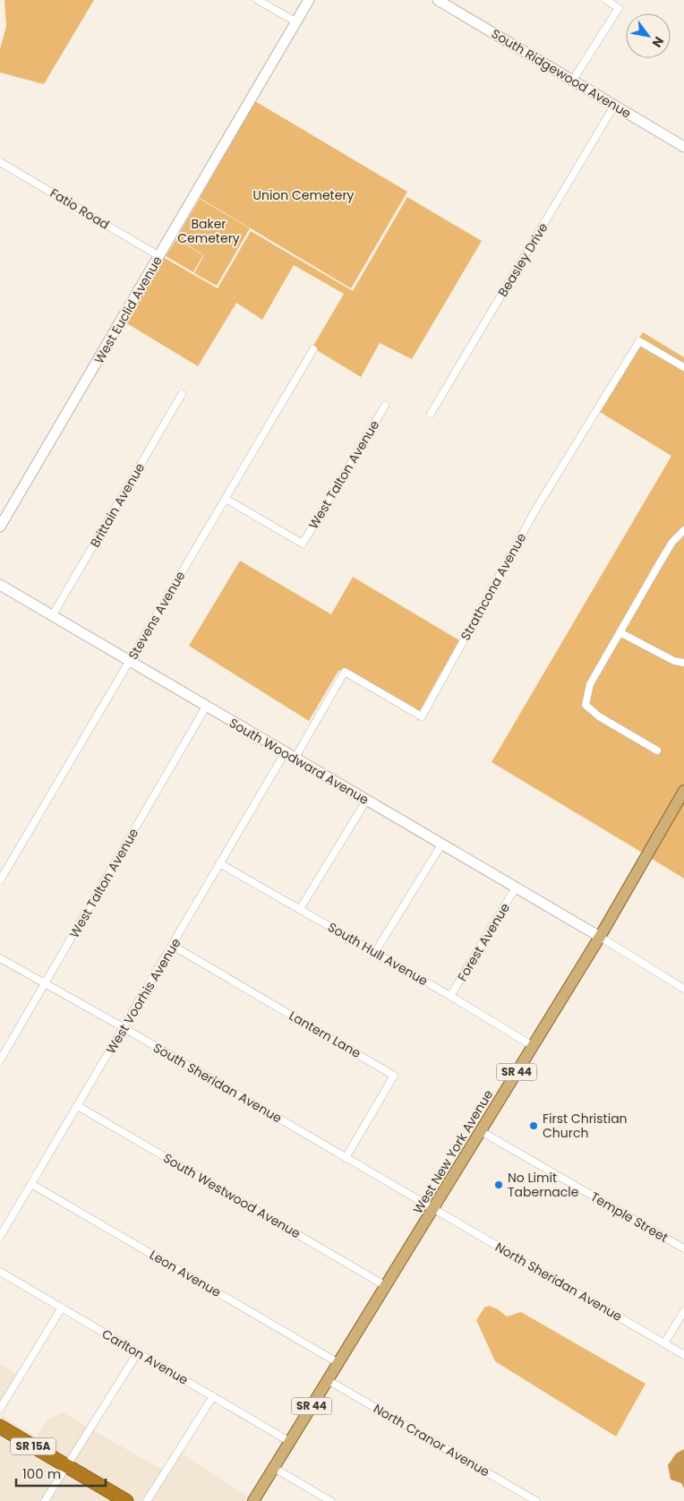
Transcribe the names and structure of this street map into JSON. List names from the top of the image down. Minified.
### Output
{"streets":{"highway":["SR 15A"],"main road":["SR 44","West New York Avenue"],"street":["South Ridgewood Avenue","Fatio Road","Beasley Drive","West Euclid Avenue","West Talton Avenue","Brittain Avenue","Strathcona Avenue","Stevens Avenue","South Woodward Avenue","Forest Avenue","South Hull Avenue","West Voorhis Avenue","Lantern Lane","South Sheridan Avenue","South Westwood Avenue","Temple Street","Leon Avenue","North Sheridan Avenue","Carlton Avenue","North Cranor Avenue"]},"crossings":[["South Ridgewood Avenue","Beasley Drive"],["Fatio Road","West Euclid Avenue"],["West Talton Avenue","Stevens Avenue"],["West Talton Avenue","South Woodward Avenue"],["West Talton Avenue","South Sheridan Avenue"],["Brittain Avenue","South Woodward Avenue"],["Strathcona Avenue","South Woodward Avenue"],["Strathcona Avenue","West Voorhis Avenue"],["Stevens Avenue","South Woodward Avenue"],["South Woodward Avenue","Forest Avenue"],["South Woodward Avenue","West Voorhis Avenue"],["South Woodward Avenue","West New York Avenue"],["Forest Avenue","South Hull Avenue"],["South Hull Avenue","West Voorhis Avenue"],["South Hull Avenue","West New York Avenue"],["West Voorhis Avenue","Lantern Lane"],["West Voorhis Avenue","South Sheridan Avenue"],["West Voorhis Avenue","South Westwood Avenue"],["West Voorhis Avenue","Leon Avenue"],["Lantern Lane","South Sheridan Avenue"],["South Sheridan Avenue","West New York Avenue"],["South Sheridan Avenue","North Sheridan Avenue"],["West New York Avenue","South Westwood Avenue"],["West New York Avenue","Temple Street"],["West New York Avenue","Leon Avenue"],["West New York Avenue","North Sheridan Avenue"],["West New York Avenue","Carlton Avenue"],["West New York Avenue","North Cranor Avenue"]],"parks":["Union Cemetery","Baker Cemetery"],"places":["First Christian Church","No Limit Tabernacle"],"scale_bar":"100 m","north":"bottom right"}
